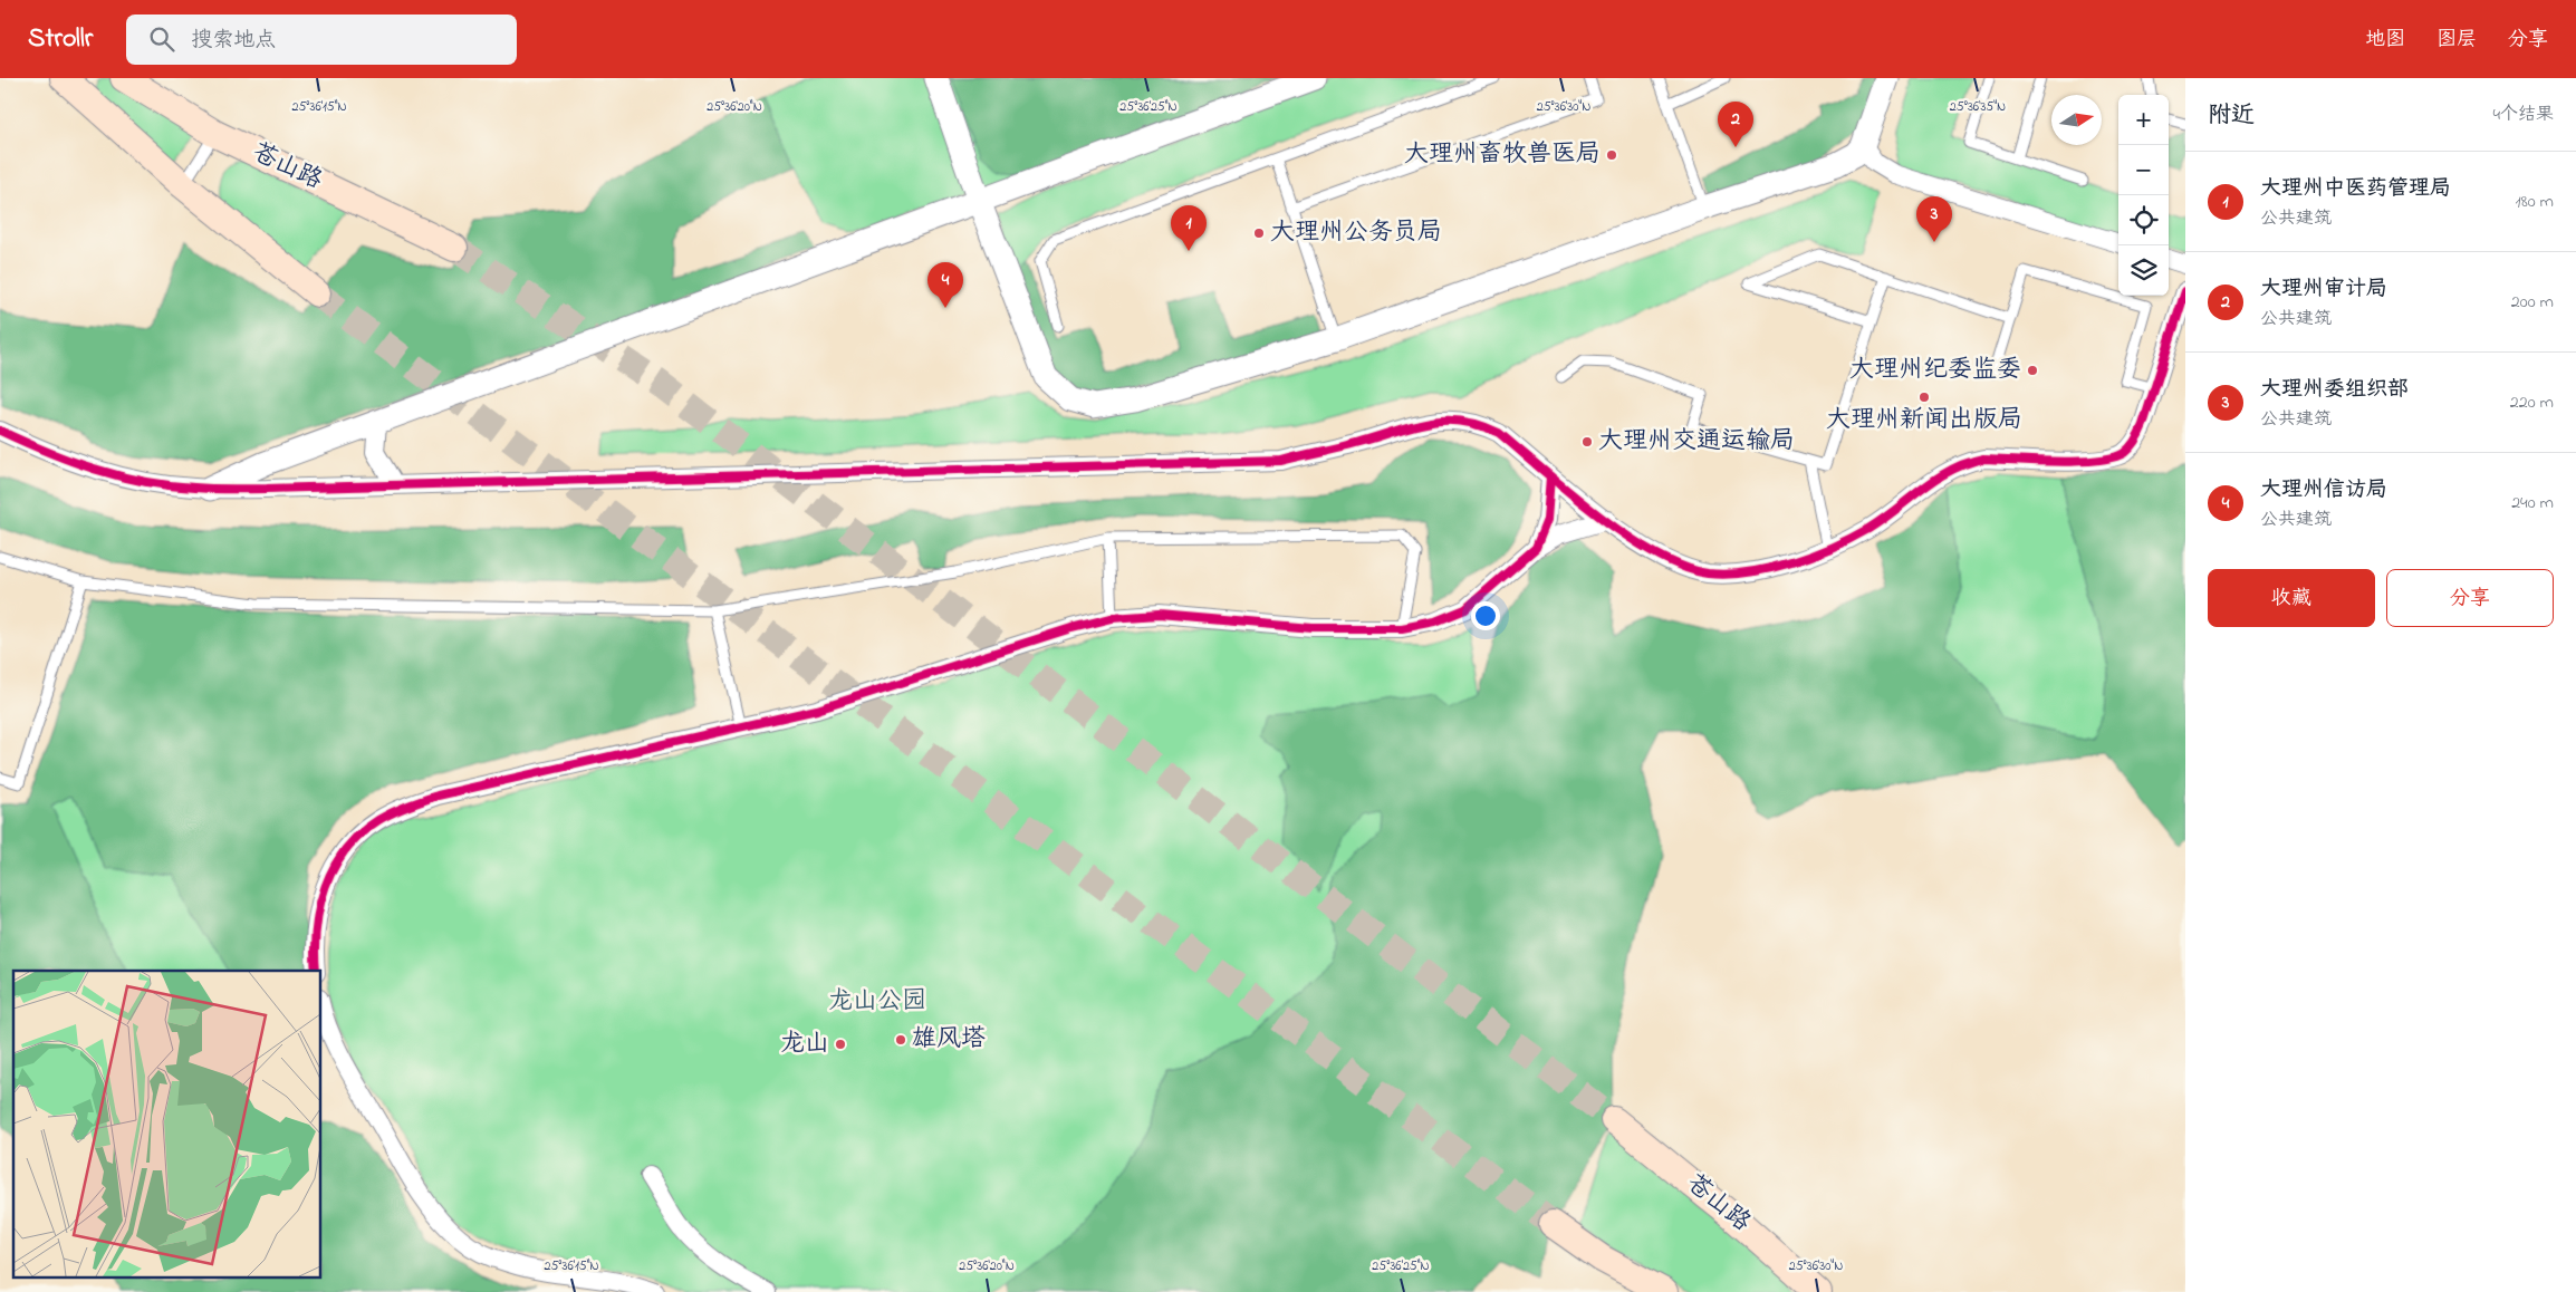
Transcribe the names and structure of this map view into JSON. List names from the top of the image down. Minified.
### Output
{"streets":{"main road":["苍山路"]},"parks":["龙山公园"],"places":["大理州畜牧兽医局","大理州公务员局","大理州纪委监委","大理州新闻出版局","大理州交通运输局","雄风塔","龙山"],"north":"right","page":{"header":"Strollr","search":"搜索地点","nav":["地图","图层","分享"],"heading":["附近","4个结果"],"map_buttons":["+","−"],"pins":["2","3","1","4"],"list":[{"mark":"1","name":"大理州中医药管理局","note":"公共建筑","value":"180 m"},{"mark":"2","name":"大理州审计局","note":"公共建筑","value":"200 m"},{"mark":"3","name":"大理州委组织部","note":"公共建筑","value":"220 m"},{"mark":"4","name":"大理州信访局","note":"公共建筑","value":"240 m"}],"buttons":["收藏","分享"]},"coordinates":["25°36'15\"N","25°36'20\"N","25°36'25\"N","25°36'30\"N","25°36'35\"N"]}
